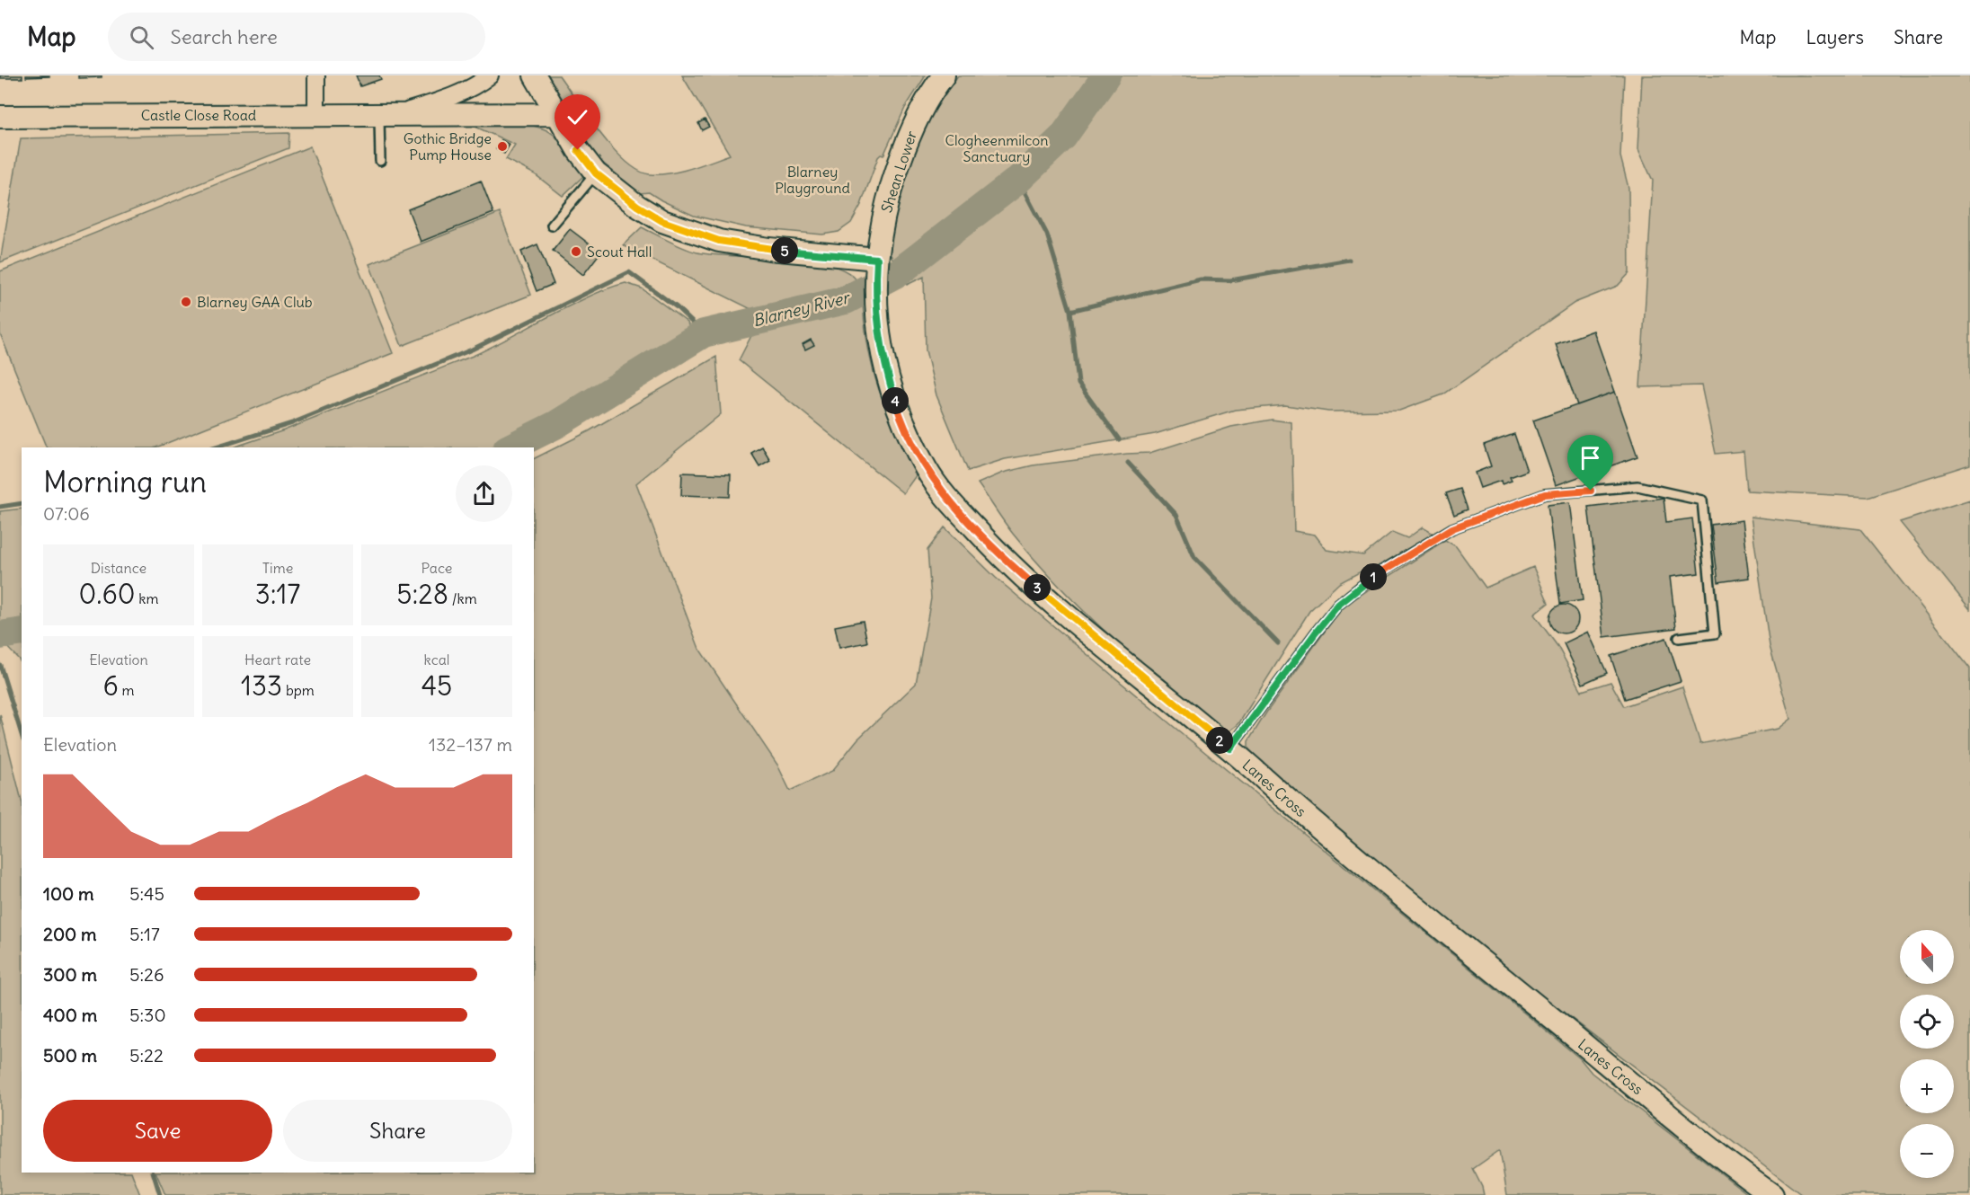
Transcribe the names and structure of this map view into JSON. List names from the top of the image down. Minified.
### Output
{"streets":{"street":["Castle Close Road","Shean Lower","Lanes Cross"]},"crossings":[["Shean Lower","Lanes Cross"]],"water":["Blarney River"],"parks":["Clogheenmilcon Sanctuary","Blarney Playground"],"places":["Gothic Bridge Pump House","Scout Hall","Blarney GAA Club"],"north":"top","page":{"header":"Map","search":"Search here","nav":["Map","Layers","Share"],"pins":["5","4","1","3","2"],"heading":["Morning run","07:06"],"stats":[["Distance","0.60 km"],["Time","3:17"],["Pace","5:28 /km"],["Elevation","6 m"],["Heart rate","133 bpm"],["kcal","45"]],"chart":["Elevation","132–137 m"],"list":[{"name":"100 m","note":"5:45"},{"name":"200 m","note":"5:17"},{"name":"300 m","note":"5:26"},{"name":"400 m","note":"5:30"},{"name":"500 m","note":"5:22"}],"map_buttons":["+","−"],"buttons":["Save","Share"]}}
